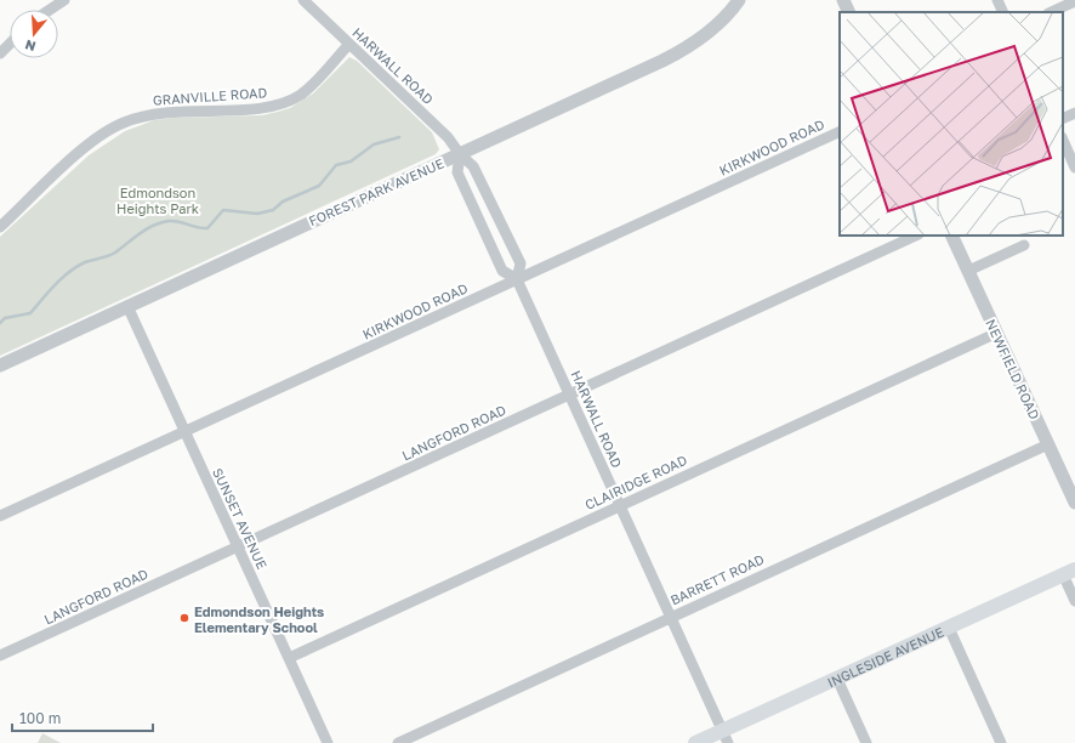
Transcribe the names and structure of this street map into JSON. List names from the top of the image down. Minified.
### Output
{"streets":{"main road":["INGLESIDE AVENUE"],"street":["HARWALL ROAD","GRANVILLE ROAD","KIRKWOOD ROAD","FOREST PARK AVENUE","NEWFIELD ROAD","LANGFORD ROAD","CLAIRIDGE ROAD","SUNSET AVENUE","BARRETT ROAD"]},"crossings":[["HARWALL ROAD","GRANVILLE ROAD"],["HARWALL ROAD","KIRKWOOD ROAD"],["HARWALL ROAD","FOREST PARK AVENUE"],["HARWALL ROAD","LANGFORD ROAD"],["HARWALL ROAD","CLAIRIDGE ROAD"],["HARWALL ROAD","BARRETT ROAD"],["HARWALL ROAD","INGLESIDE AVENUE"],["KIRKWOOD ROAD","SUNSET AVENUE"],["FOREST PARK AVENUE","SUNSET AVENUE"],["NEWFIELD ROAD","CLAIRIDGE ROAD"],["NEWFIELD ROAD","BARRETT ROAD"],["LANGFORD ROAD","SUNSET AVENUE"],["CLAIRIDGE ROAD","SUNSET AVENUE"]],"parks":["Edmondson Heights Park"],"places":["Edmondson Heights Elementary School"],"scale_bar":"100 m","north":"bottom"}
